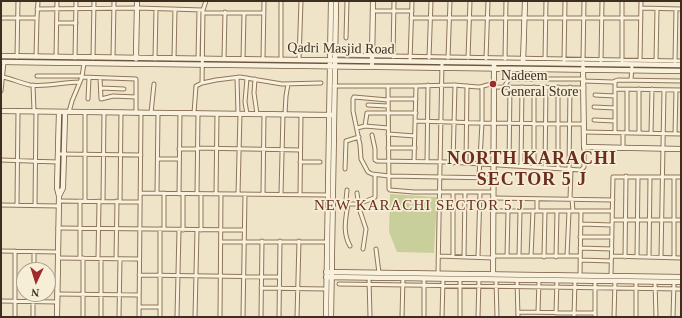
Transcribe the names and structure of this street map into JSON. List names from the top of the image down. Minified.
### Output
{"streets":{"street":["Qadri Masjid Road"]},"districts":["NORTH KARACHI SECTOR 5 J","NEW KARACHI SECTOR 5 J"],"places":["Nadeem General Store"],"north":"bottom"}
